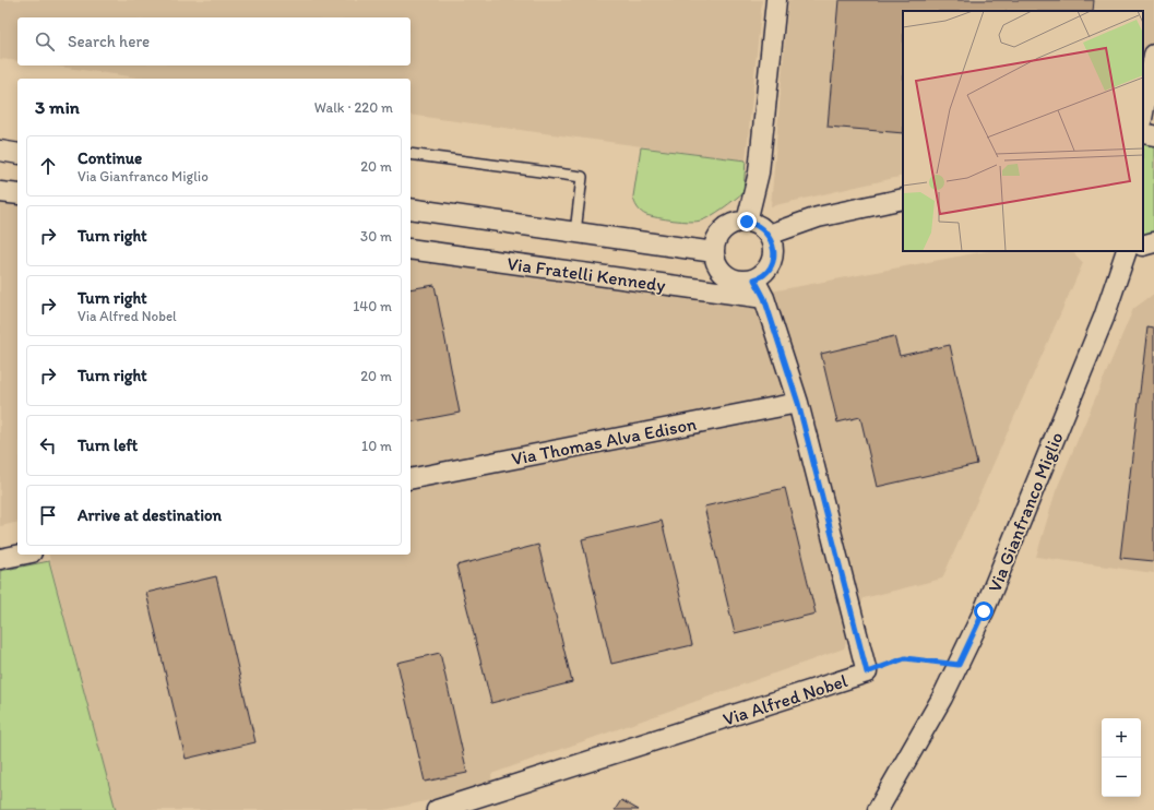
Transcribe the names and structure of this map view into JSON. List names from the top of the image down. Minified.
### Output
{"streets":{"street":["Via Fratelli Kennedy","Via Thomas Alva Edison","Via Gianfranco Miglio","Via Alfred Nobel"]},"crossings":[["Via Fratelli Kennedy","Via Alfred Nobel"],["Via Thomas Alva Edison","Via Alfred Nobel"]],"page":{"search":"Search here","heading":["3 min","Walk · 220 m"],"list":[["Continue","Via Gianfranco Miglio","20 m"],["Turn right","30 m"],["Turn right","Via Alfred Nobel","140 m"],["Turn right","20 m"],["Turn left","10 m"],"Arrive at destination"],"map_buttons":["+","−"]}}
